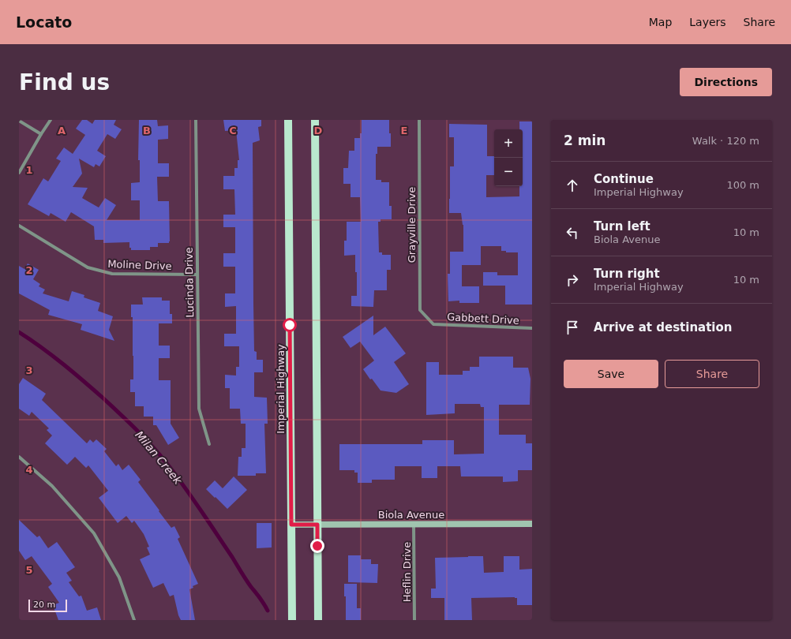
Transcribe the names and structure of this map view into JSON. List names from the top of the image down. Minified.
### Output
{"streets":{"main road":["Imperial Highway"],"street":["Grayville Drive","Moline Drive","Lucinda Drive","Gabbett Drive","Biola Avenue","Heflin Drive"]},"crossings":[["Grayville Drive","Gabbett Drive"],["Moline Drive","Lucinda Drive"],["Imperial Highway","Biola Avenue"],["Biola Avenue","Heflin Drive"]],"water":["Milan Creek"],"scale_bar":"20 m","page":{"header":"Locato","nav":["Map","Layers","Share"],"buttons":["Directions",["Save","Share"]],"title":"Find us","heading":["2 min","Walk · 120 m"],"map_buttons":["+","−"],"list":[["Continue","Imperial Highway","100 m"],["Turn left","Biola Avenue","10 m"],["Turn right","Imperial Highway","10 m"],"Arrive at destination"],"scale":"20 m"},"grid":{"columns":["A","B","C","D","E"],"rows":["1","2","3","4","5"]}}
